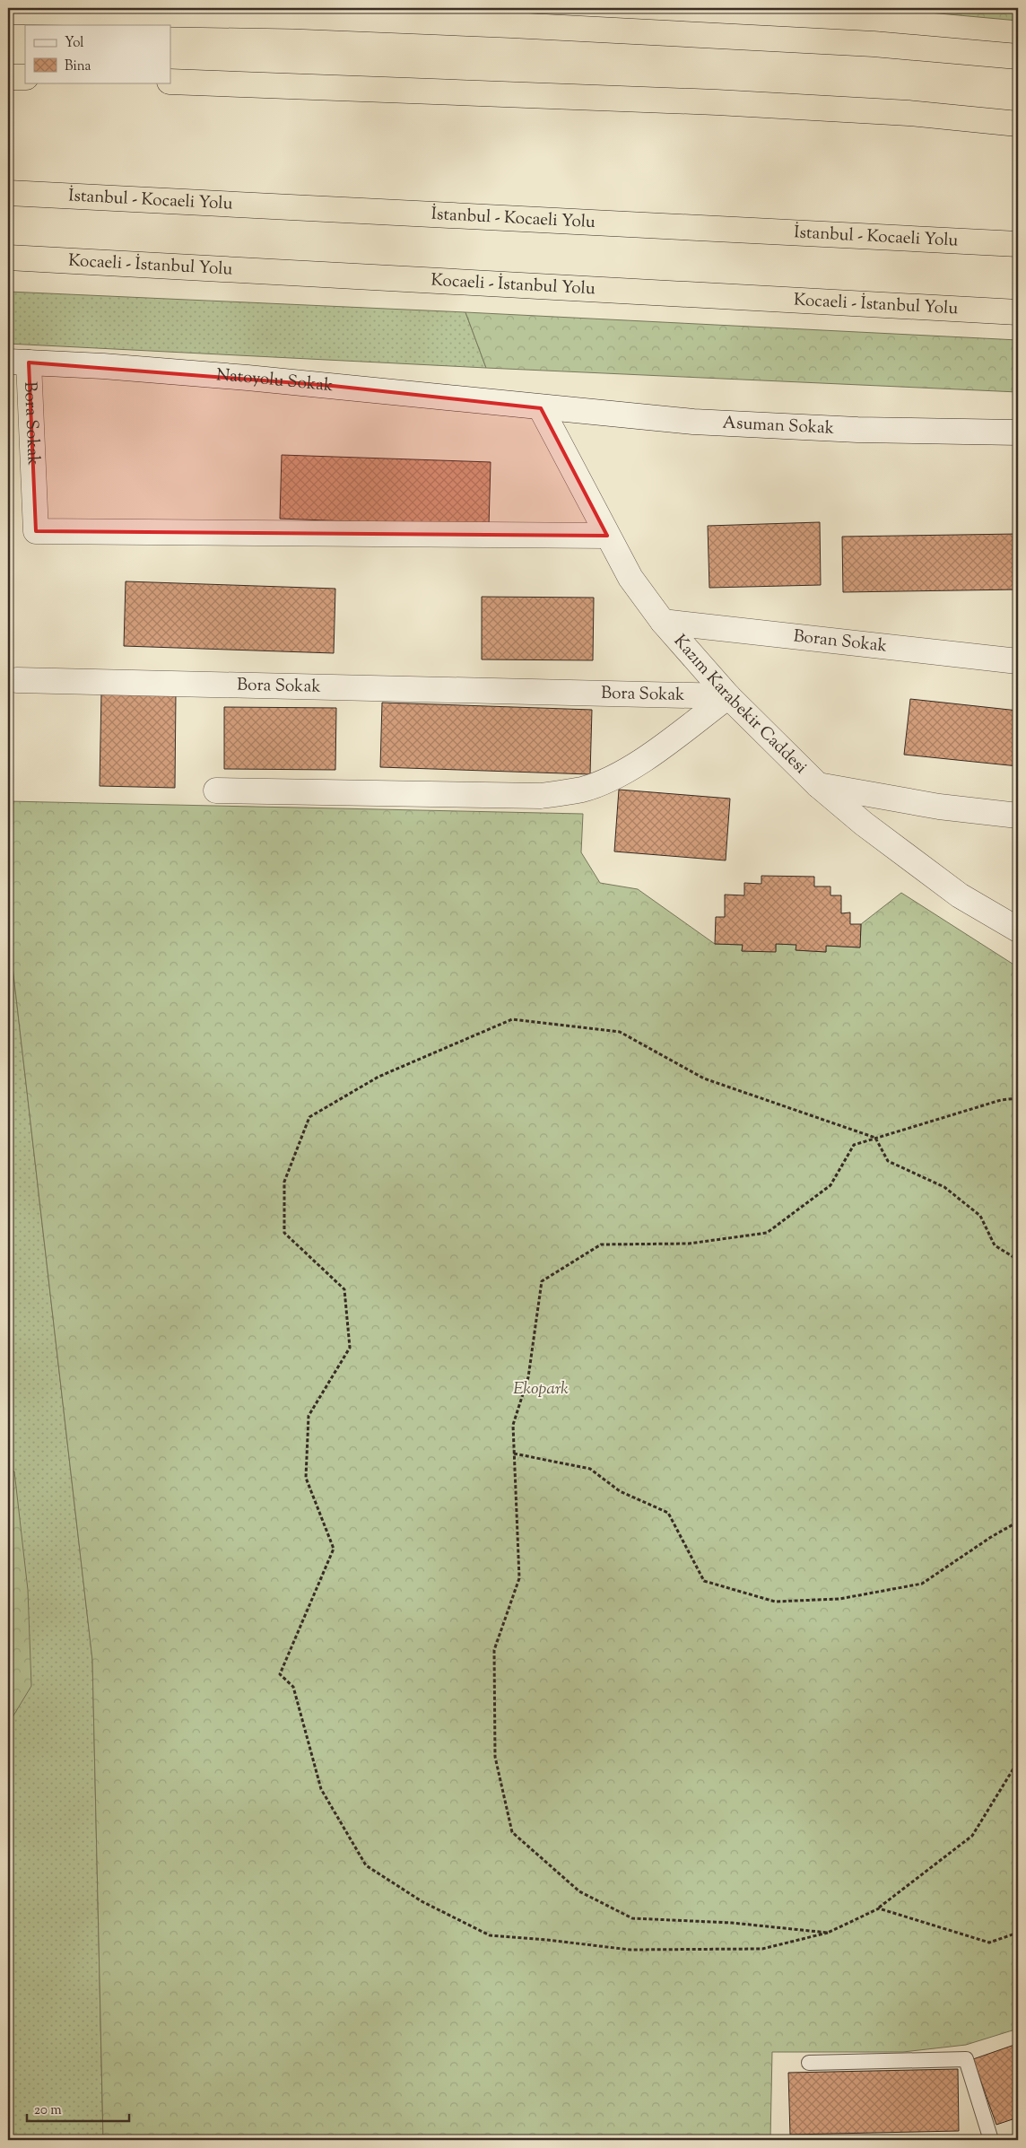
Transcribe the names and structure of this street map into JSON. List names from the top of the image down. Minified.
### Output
{"streets":{"highway":["İstanbul - Kocaeli Yolu","Kocaeli - İstanbul Yolu"],"street":["Natoyolu Sokak","Bora Sokak","Asuman Sokak","Boran Sokak","Kazım Karabekir Caddesi"]},"crossings":[["Natoyolu Sokak","Bora Sokak"],["Natoyolu Sokak","Asuman Sokak"],["Natoyolu Sokak","Kazım Karabekir Caddesi"],["Bora Sokak","Kazım Karabekir Caddesi"],["Asuman Sokak","Kazım Karabekir Caddesi"],["Boran Sokak","Kazım Karabekir Caddesi"]],"parks":["Ekopark"],"legend":["Yol","Bina"],"scale_bar":"20 m"}
